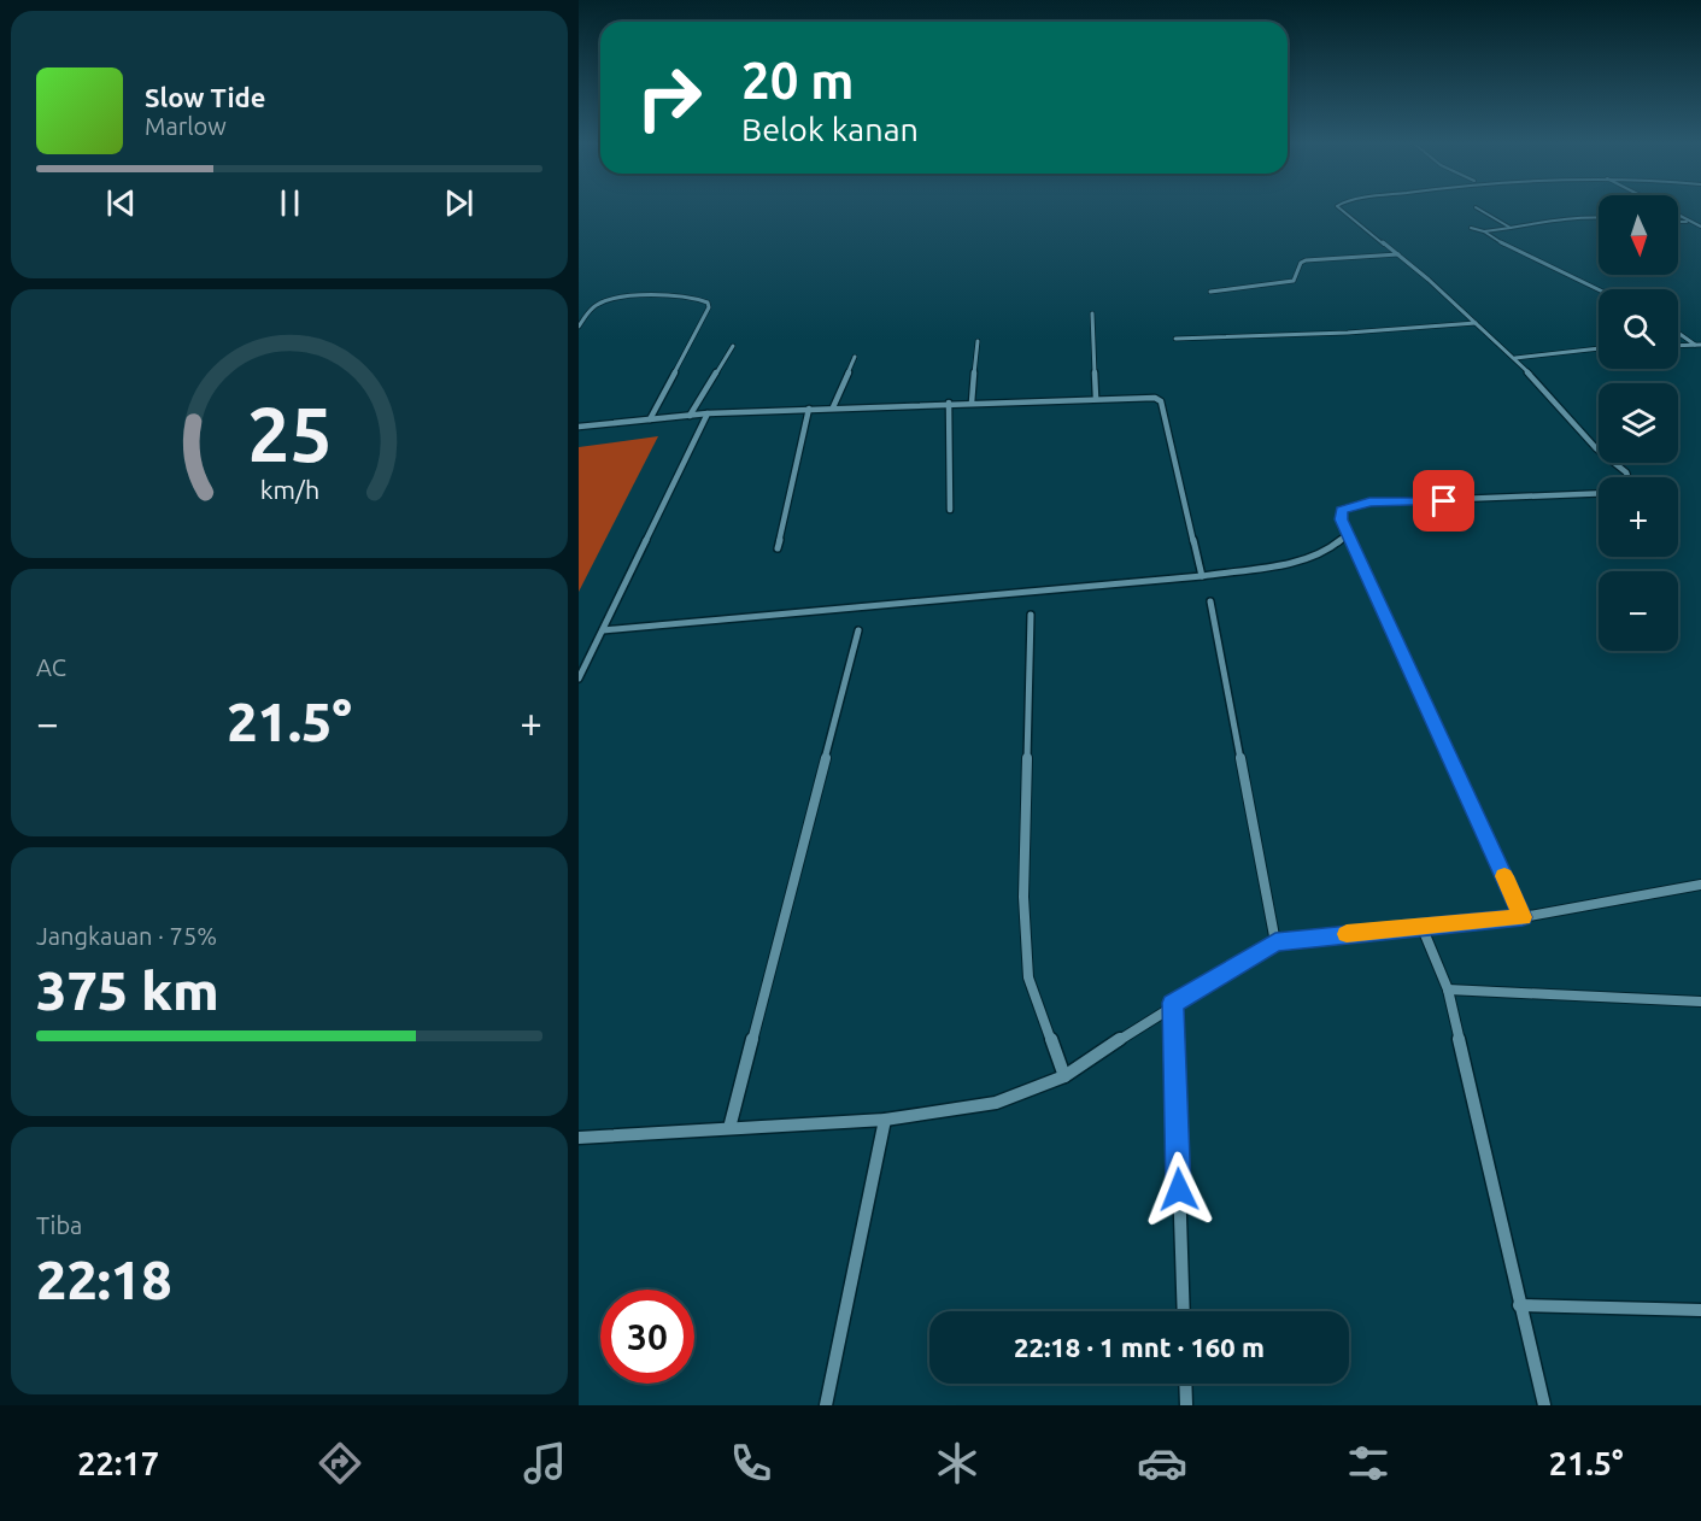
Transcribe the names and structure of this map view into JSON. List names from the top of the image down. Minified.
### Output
{"north":"bottom","page":{"turn":["20 m","Belok kanan"],"song":["Slow Tide","Marlow"],"map_buttons":["+","−"],"tile":["AC",["Jangkauan · 75%","375 km"],["Tiba","22:18"]],"heat":["−","21.5°","+"],"limit":"30","trip":"22:18 · 1 mnt · 160 m","tabs":["22:17","21.5°"],"gauge":["25","km/h"]}}
